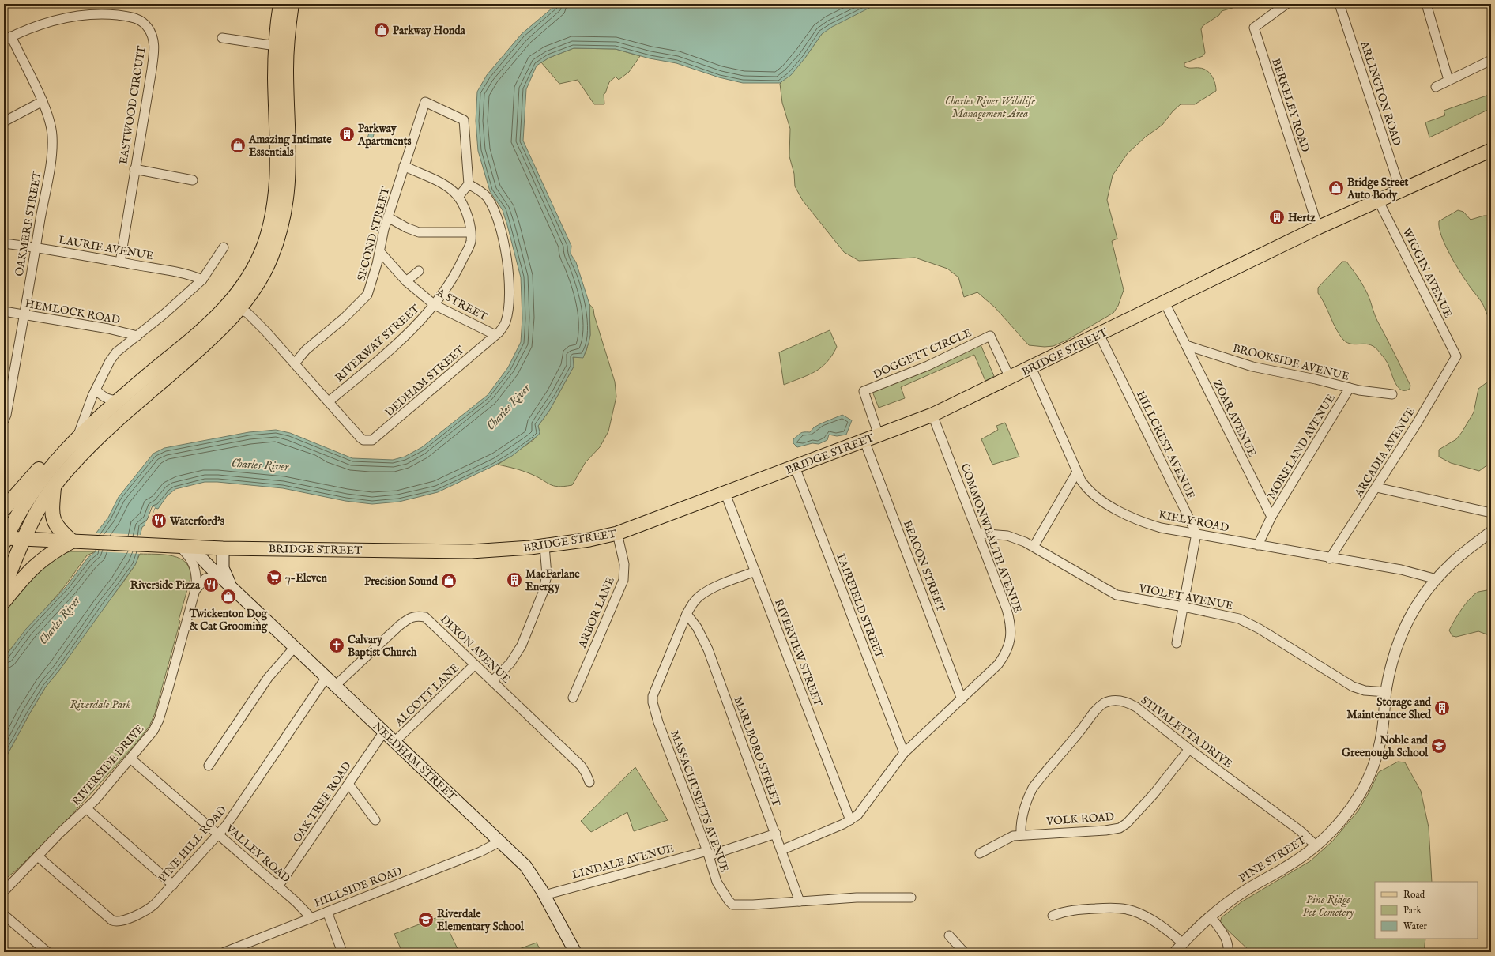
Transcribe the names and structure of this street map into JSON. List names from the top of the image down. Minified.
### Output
{"streets":{"main road":["BRIDGE STREET","NEEDHAM STREET"],"street":["ARLINGTON ROAD","EASTWOOD CIRCUIT","BERKELEY ROAD","OAKMERE STREET","SECOND STREET","LAURIE AVENUE","WIGGIN AVENUE","A STREET","HEMLOCK ROAD","RIVERWAY STREET","DOGGETT CIRCLE","BROOKSIDE AVENUE","DEDHAM STREET","ZOAR AVENUE","HILLCREST AVENUE","MORELAND AVENUE","ARCADIA AVENUE","KIELY ROAD","COMMONWEALTH AVENUE","BEACON STREET","VIOLET AVENUE","FAIRFIELD STREET","ARBOR LANE","DIXON AVENUE","RIVERVIEW STREET","ALCOTT LANE","STIVALETTA DRIVE","MARLBORO STREET","RIVERSIDE DRIVE","MASSACHUSETTS AVENUE","OAK TREE ROAD","VOLK ROAD","PINE HILL ROAD","VALLEY ROAD","PINE STREET","LINDALE AVENUE","HILLSIDE ROAD"]},"crossings":[["ARLINGTON ROAD","BRIDGE STREET"],["EASTWOOD CIRCUIT","OAKMERE STREET"],["EASTWOOD CIRCUIT","LAURIE AVENUE"],["BERKELEY ROAD","BRIDGE STREET"],["OAKMERE STREET","LAURIE AVENUE"],["OAKMERE STREET","HEMLOCK ROAD"],["SECOND STREET","A STREET"],["SECOND STREET","DEDHAM STREET"],["WIGGIN AVENUE","BRIDGE STREET"],["WIGGIN AVENUE","ARCADIA AVENUE"],["A STREET","RIVERWAY STREET"],["A STREET","DEDHAM STREET"],["RIVERWAY STREET","DEDHAM STREET"],["BRIDGE STREET","DOGGETT CIRCLE"],["BRIDGE STREET","ZOAR AVENUE"],["BRIDGE STREET","HILLCREST AVENUE"],["BRIDGE STREET","KIELY ROAD"],["BRIDGE STREET","COMMONWEALTH AVENUE"],["BRIDGE STREET","BEACON STREET"],["BRIDGE STREET","FAIRFIELD STREET"],["BRIDGE STREET","ARBOR LANE"],["BRIDGE STREET","RIVERVIEW STREET"],["BRIDGE STREET","NEEDHAM STREET"],["BRIDGE STREET","RIVERSIDE DRIVE"],["BROOKSIDE AVENUE","ZOAR AVENUE"],["BROOKSIDE AVENUE","MORELAND AVENUE"],["ZOAR AVENUE","MORELAND AVENUE"],["HILLCREST AVENUE","KIELY ROAD"],["ARCADIA AVENUE","KIELY ROAD"],["KIELY ROAD","PINE STREET"],["COMMONWEALTH AVENUE","BEACON STREET"],["COMMONWEALTH AVENUE","VIOLET AVENUE"],["COMMONWEALTH AVENUE","FAIRFIELD STREET"],["COMMONWEALTH AVENUE","RIVERVIEW STREET"],["COMMONWEALTH AVENUE","MARLBORO STREET"],["VIOLET AVENUE","PINE STREET"],["DIXON AVENUE","ALCOTT LANE"],["DIXON AVENUE","NEEDHAM STREET"],["DIXON AVENUE","PINE HILL ROAD"],["RIVERVIEW STREET","MASSACHUSETTS AVENUE"],["ALCOTT LANE","NEEDHAM STREET"],["STIVALETTA DRIVE","VOLK ROAD"],["STIVALETTA DRIVE","PINE STREET"],["MARLBORO STREET","MASSACHUSETTS AVENUE"],["MARLBORO STREET","LINDALE AVENUE"],["NEEDHAM STREET","RIVERSIDE DRIVE"],["NEEDHAM STREET","OAK TREE ROAD"],["NEEDHAM STREET","PINE HILL ROAD"],["NEEDHAM STREET","LINDALE AVENUE"],["NEEDHAM STREET","HILLSIDE ROAD"],["RIVERSIDE DRIVE","PINE HILL ROAD"],["RIVERSIDE DRIVE","VALLEY ROAD"],["MASSACHUSETTS AVENUE","LINDALE AVENUE"],["OAK TREE ROAD","VALLEY ROAD"],["PINE HILL ROAD","VALLEY ROAD"],["VALLEY ROAD","HILLSIDE ROAD"]],"water":["Charles River"],"parks":["Charles River Wildlife Management Area","Riverdale Park","Pine Ridge Pet Cemetery"],"places":{"shop":["Parkway Honda","Amazing Intimate Essentials","Bridge Street Auto Body","Precision Sound","Twickenton Dog & Cat Grooming"],"building":["Parkway Apartments","Hertz","MacFarlane Energy","Storage and Maintenance Shed"],"restaurant":["Waterford's","Riverside Pizza"],"supermarket":["7-Eleven"],"church":["Calvary Baptist Church"],"school or university":["Noble and Greenough School","Riverdale Elementary School"]},"legend":["Road","Park","Water"]}
